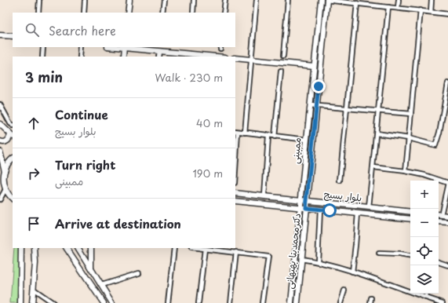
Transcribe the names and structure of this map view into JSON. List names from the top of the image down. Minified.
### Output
{"streets":{"street":["ممبینی","بلوار بسیج","دکترمحمدبنا بهبهانی"]},"crossings":[["ممبینی","بلوار بسیج"],["ممبینی","دکترمحمدبنا بهبهانی"],["بلوار بسیج","دکترمحمدبنا بهبهانی"]],"page":{"search":"Search here","heading":["3 min","Walk · 230 m"],"list":[["Continue","بلوار بسیج","40 m"],["Turn right","ممبینی","190 m"],"Arrive at destination"],"map_buttons":["+","−"]}}
